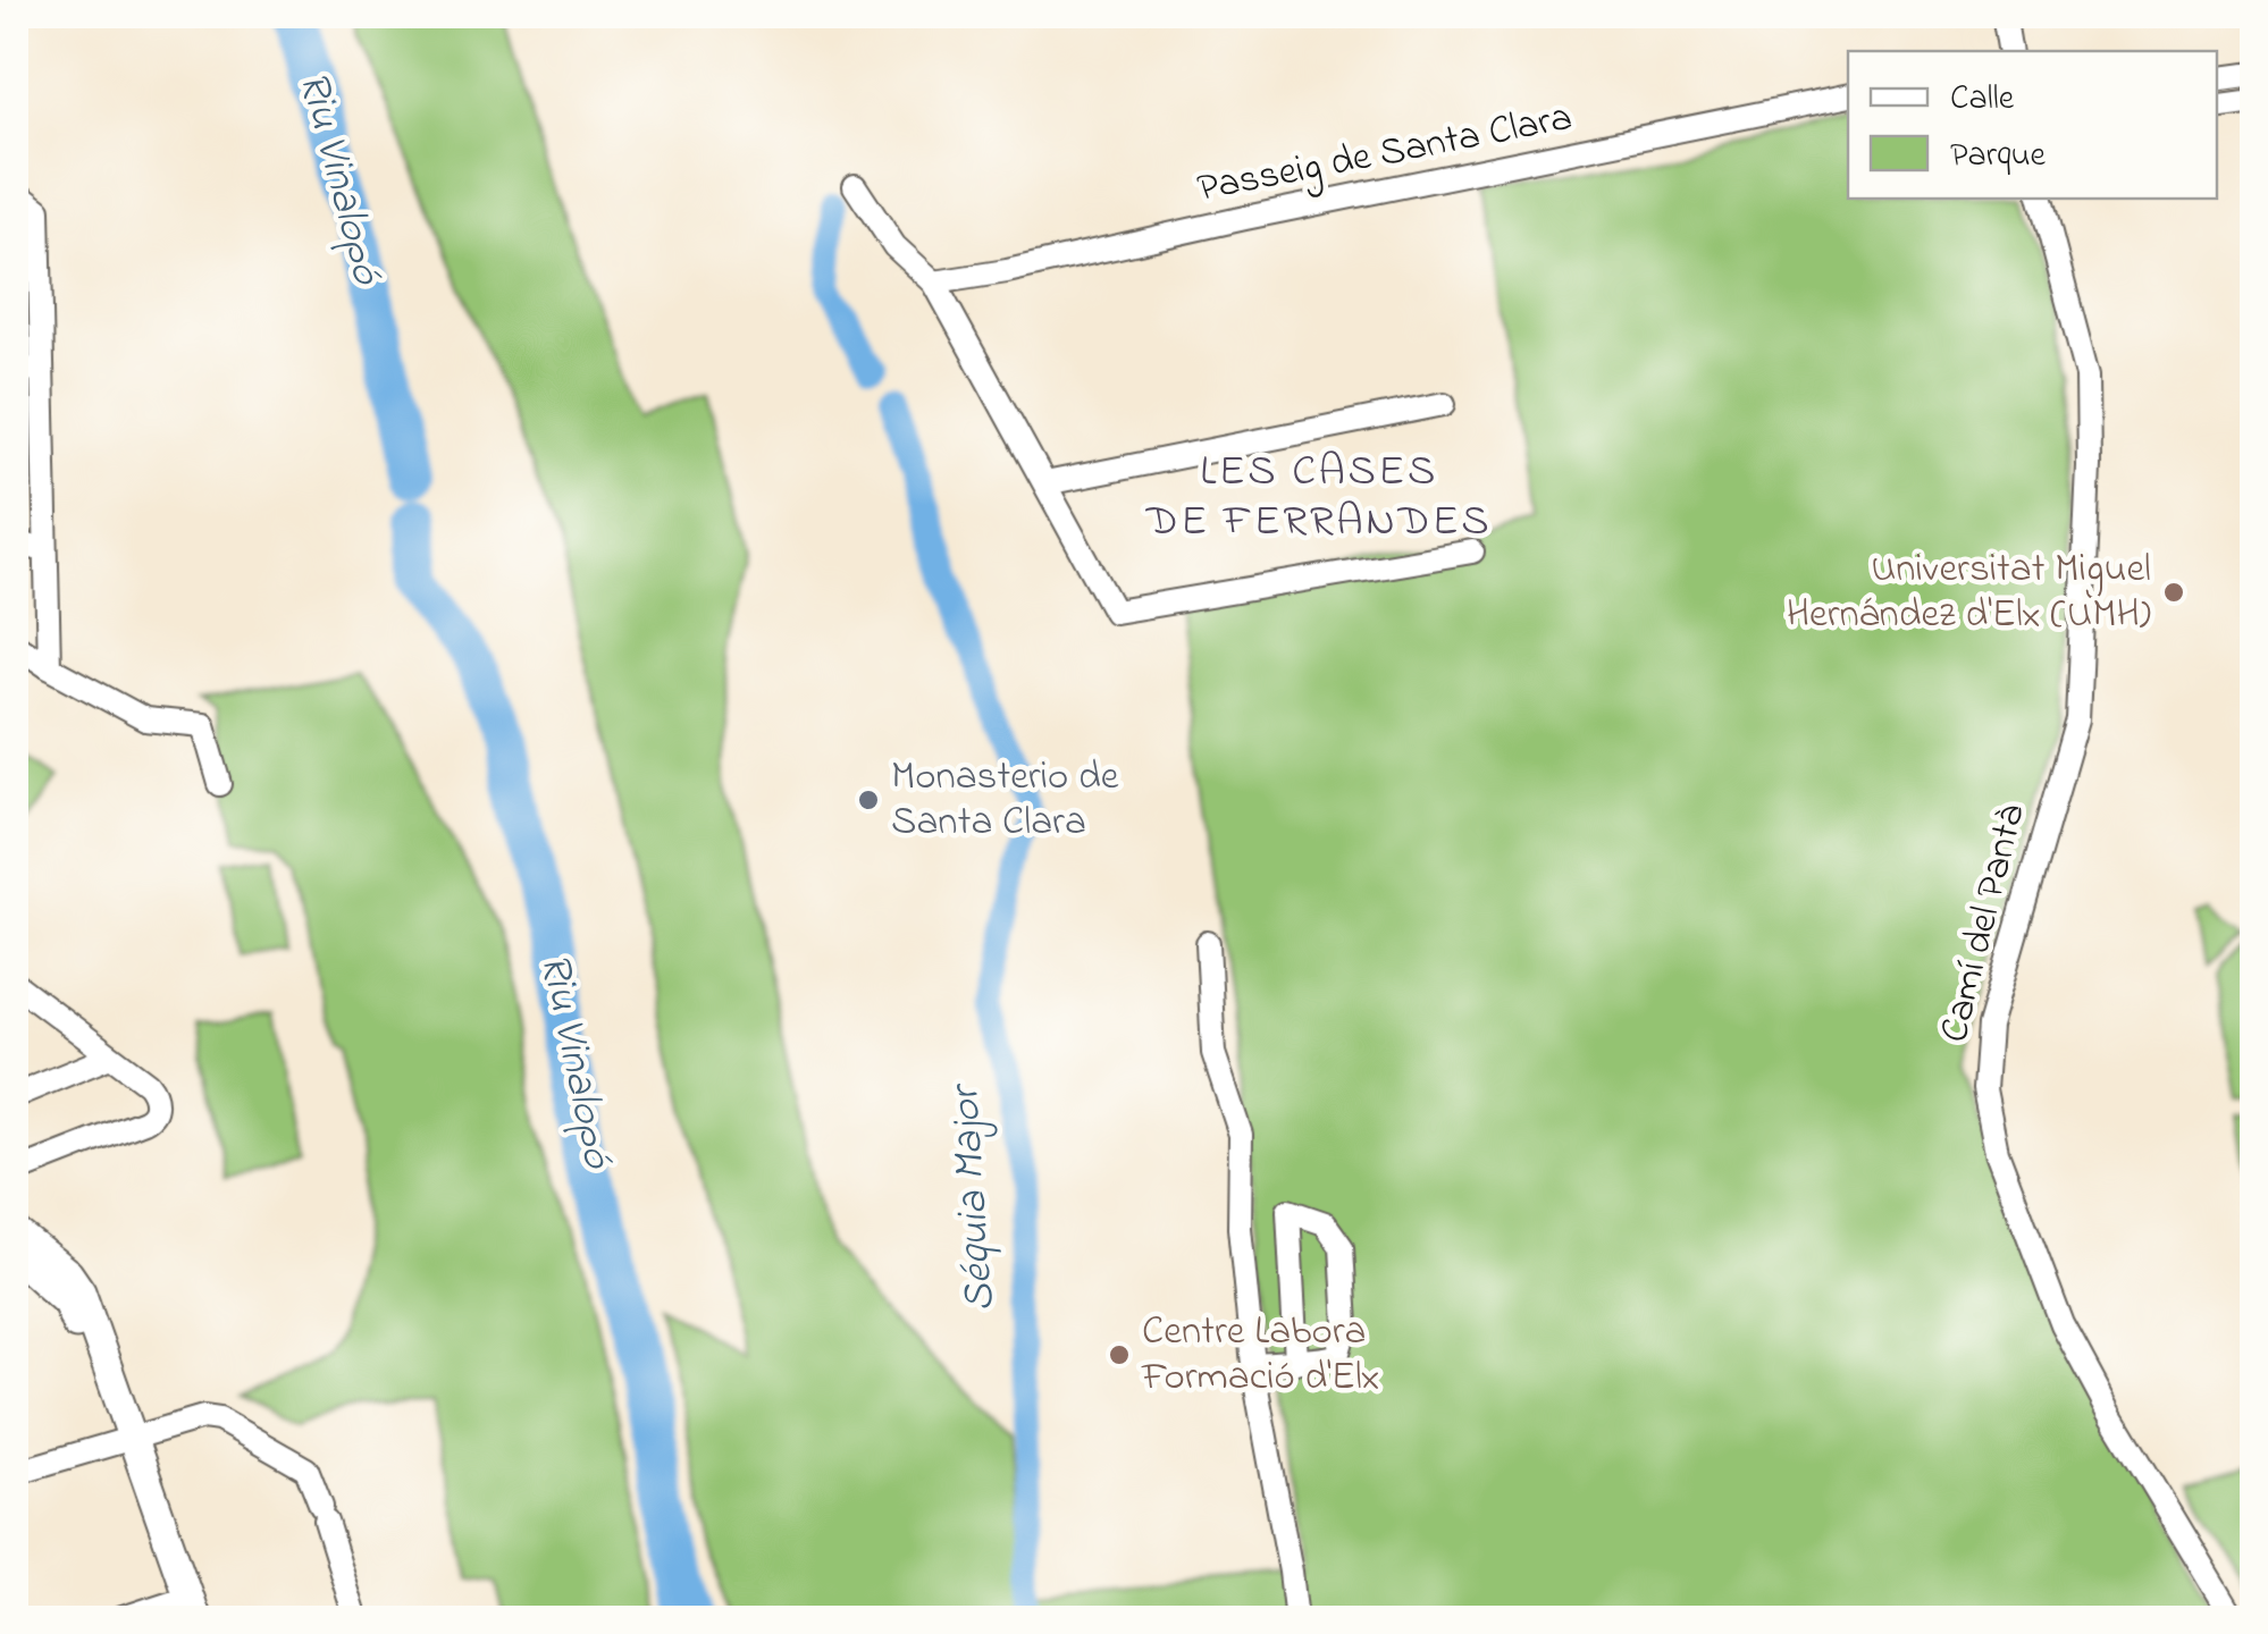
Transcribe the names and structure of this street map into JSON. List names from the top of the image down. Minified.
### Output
{"streets":{"street":["Passeig de Santa Clara","Camí del Pantà"]},"districts":["LES CASES DE FERRANDES"],"water":["Riu Vinalopó","Séquia Major"],"places":["Universitat Miguel Hernández d'Elx (UMH)","Monasterio de Santa Clara","Centre Labora Formació d'Elx"],"legend":["Calle","Parque"]}
